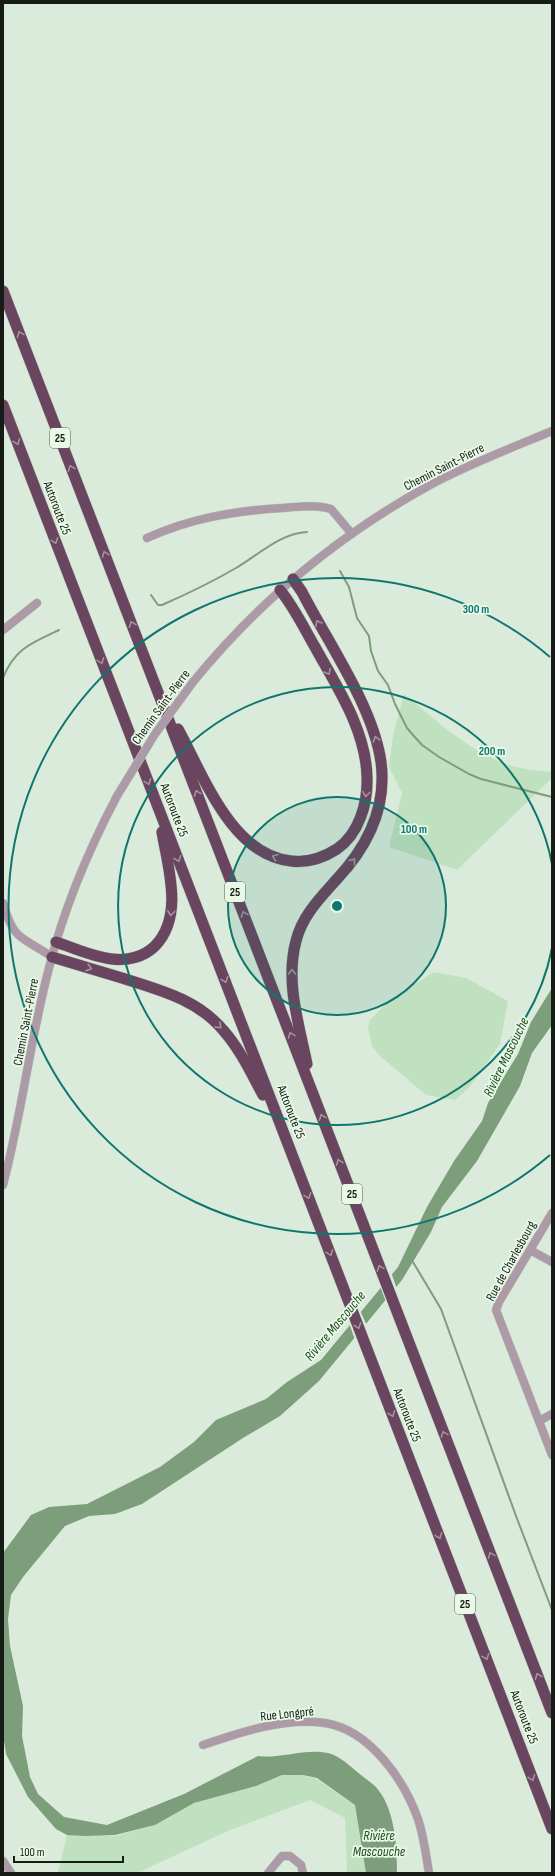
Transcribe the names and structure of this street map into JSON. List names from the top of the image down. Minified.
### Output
{"streets":{"highway":["25","Autoroute 25"],"street":["Chemin Saint-Pierre","Rue de Charlesbourg","Rue Longpré"]},"water":["Rivière Mascouche"],"scale_bar":"100 m","rings":["300 m","200 m","100 m"]}
